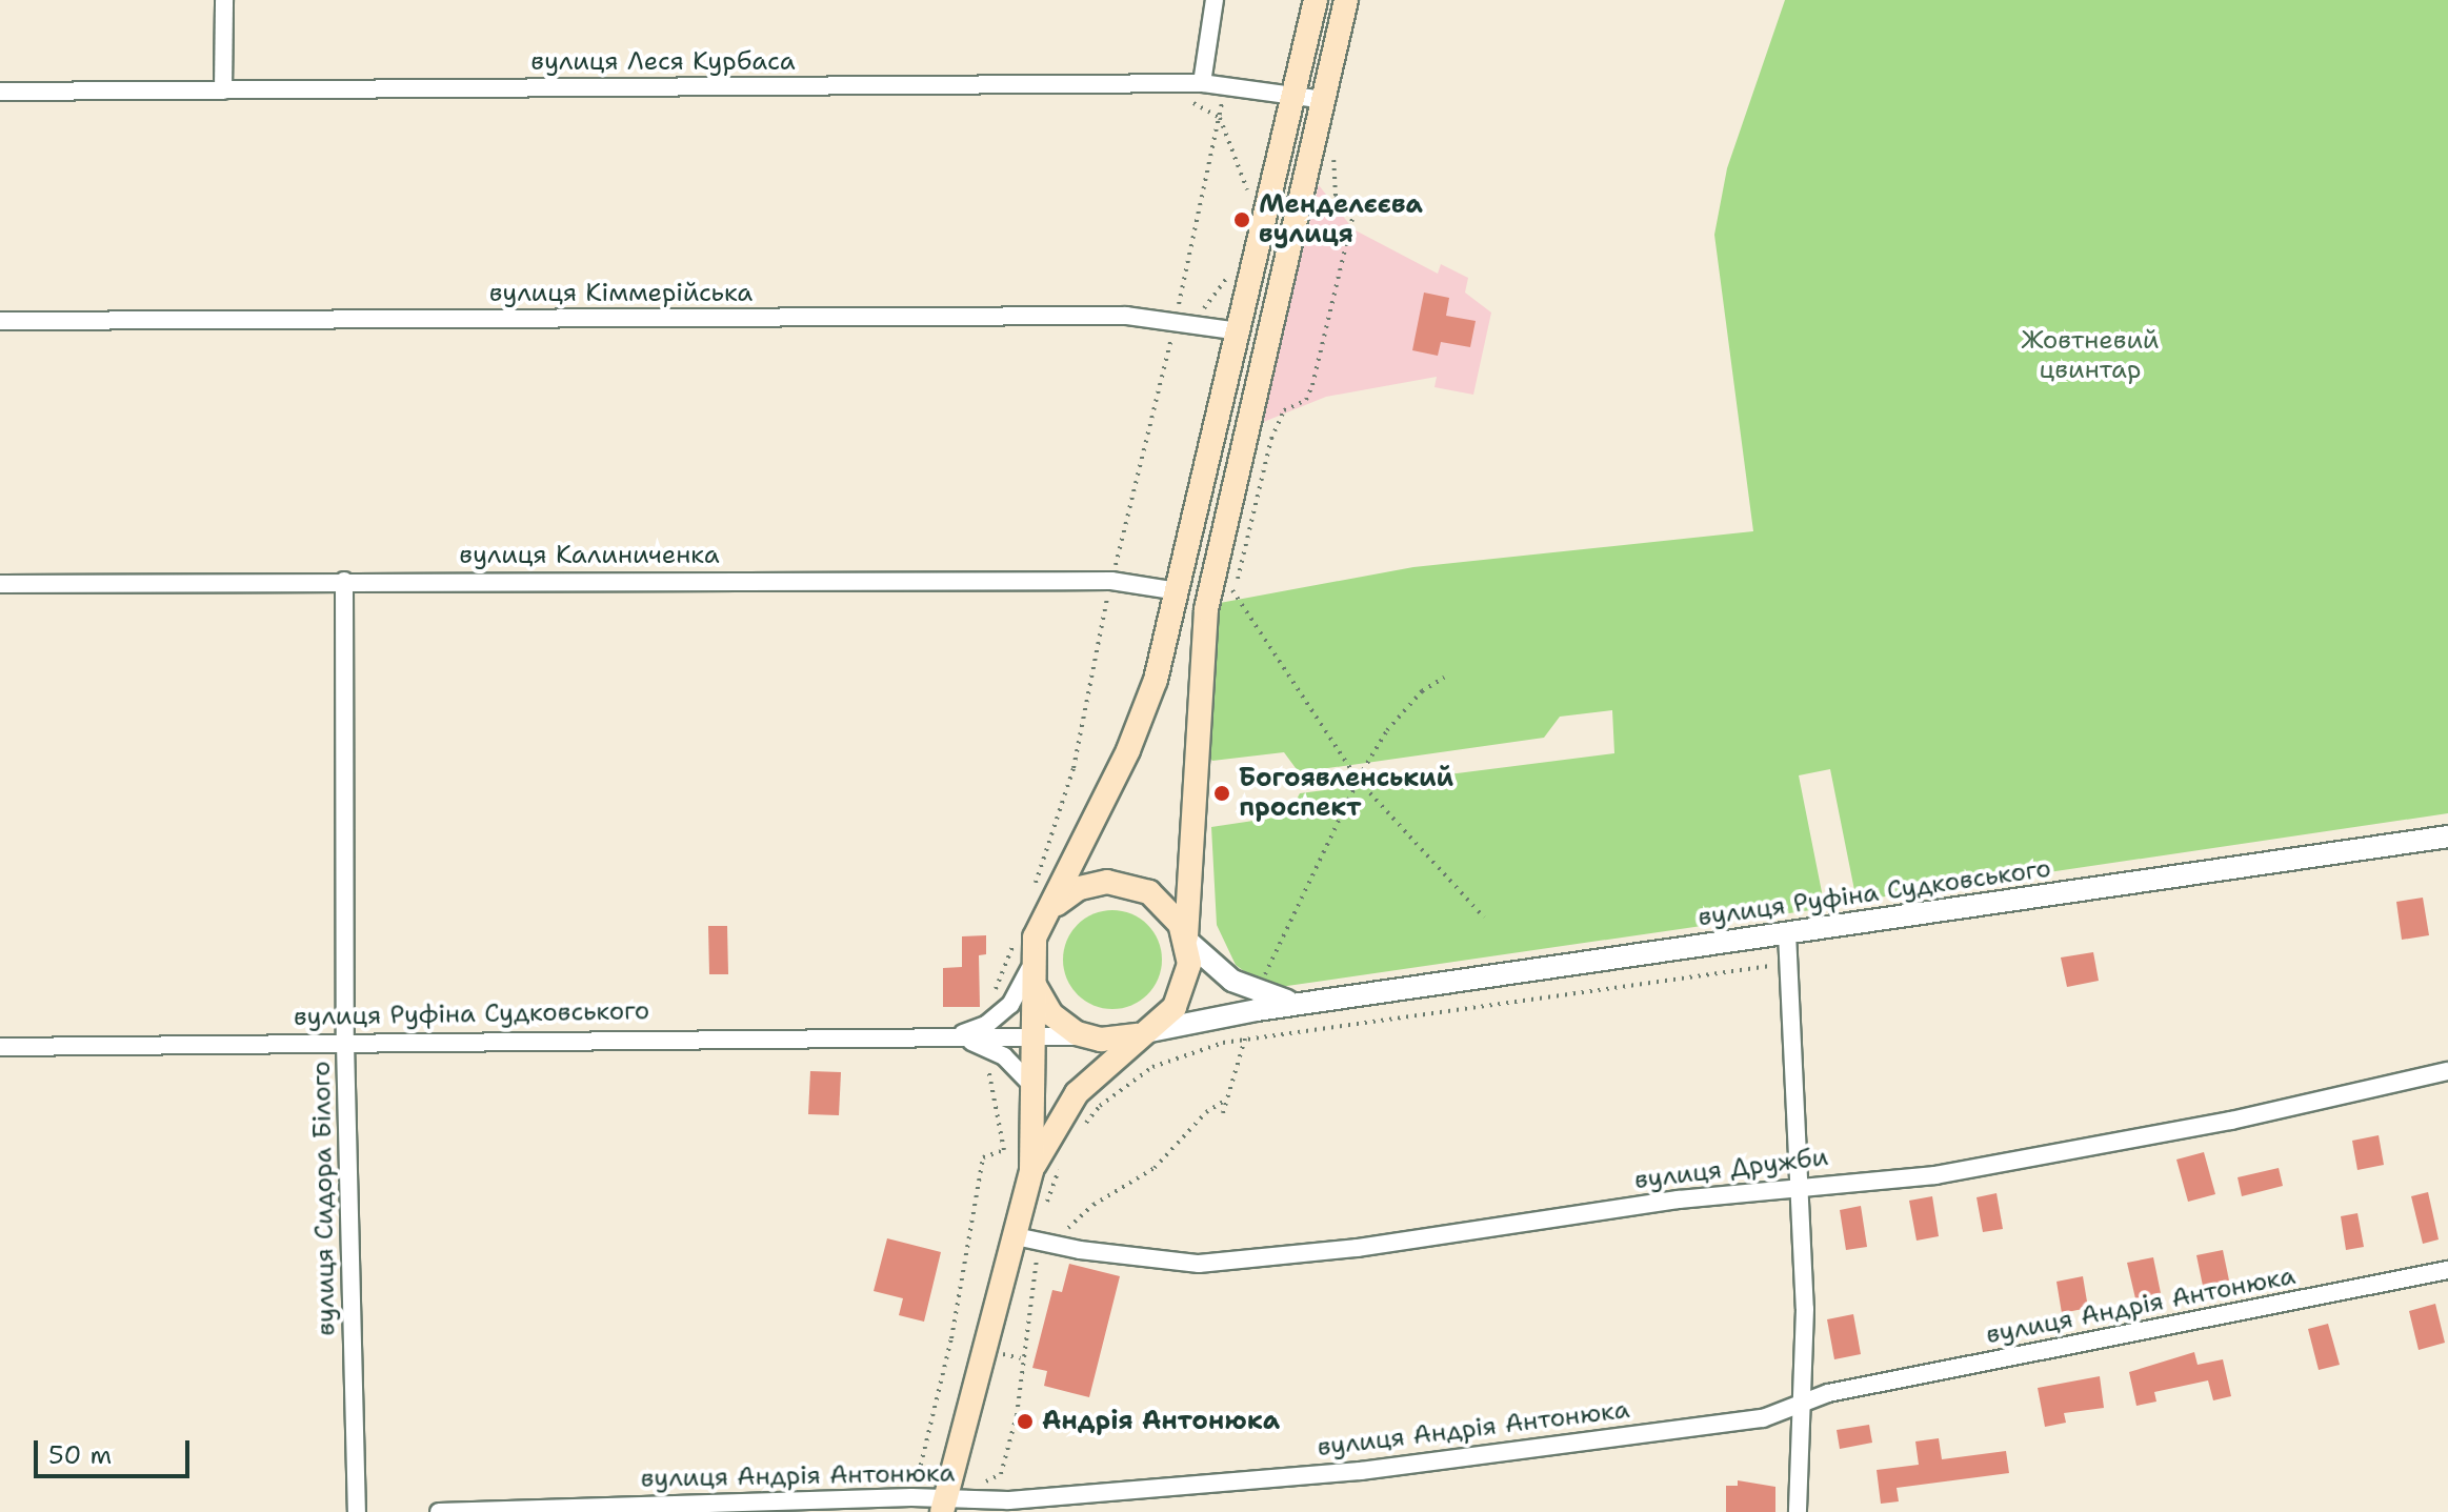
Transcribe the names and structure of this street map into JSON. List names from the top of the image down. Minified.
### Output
{"streets":{"main road":["вулиця Руфіна Судковського"],"street":["вулиця Леся Курбаса","вулиця Кіммерійська","вулиця Калиниченка","вулиця Дружби","вулиця Сидора Білого","вулиця Андрія Антонюка"]},"crossings":[["вулиця Калиниченка","вулиця Сидора Білого"],["вулиця Руфіна Судковського","вулиця Сидора Білого"]],"parks":["Жовтневий цвинтар"],"places":["Менделєєва вулиця","Богоявленський проспект","Андрія Антонюка"],"scale_bar":"50 m"}
